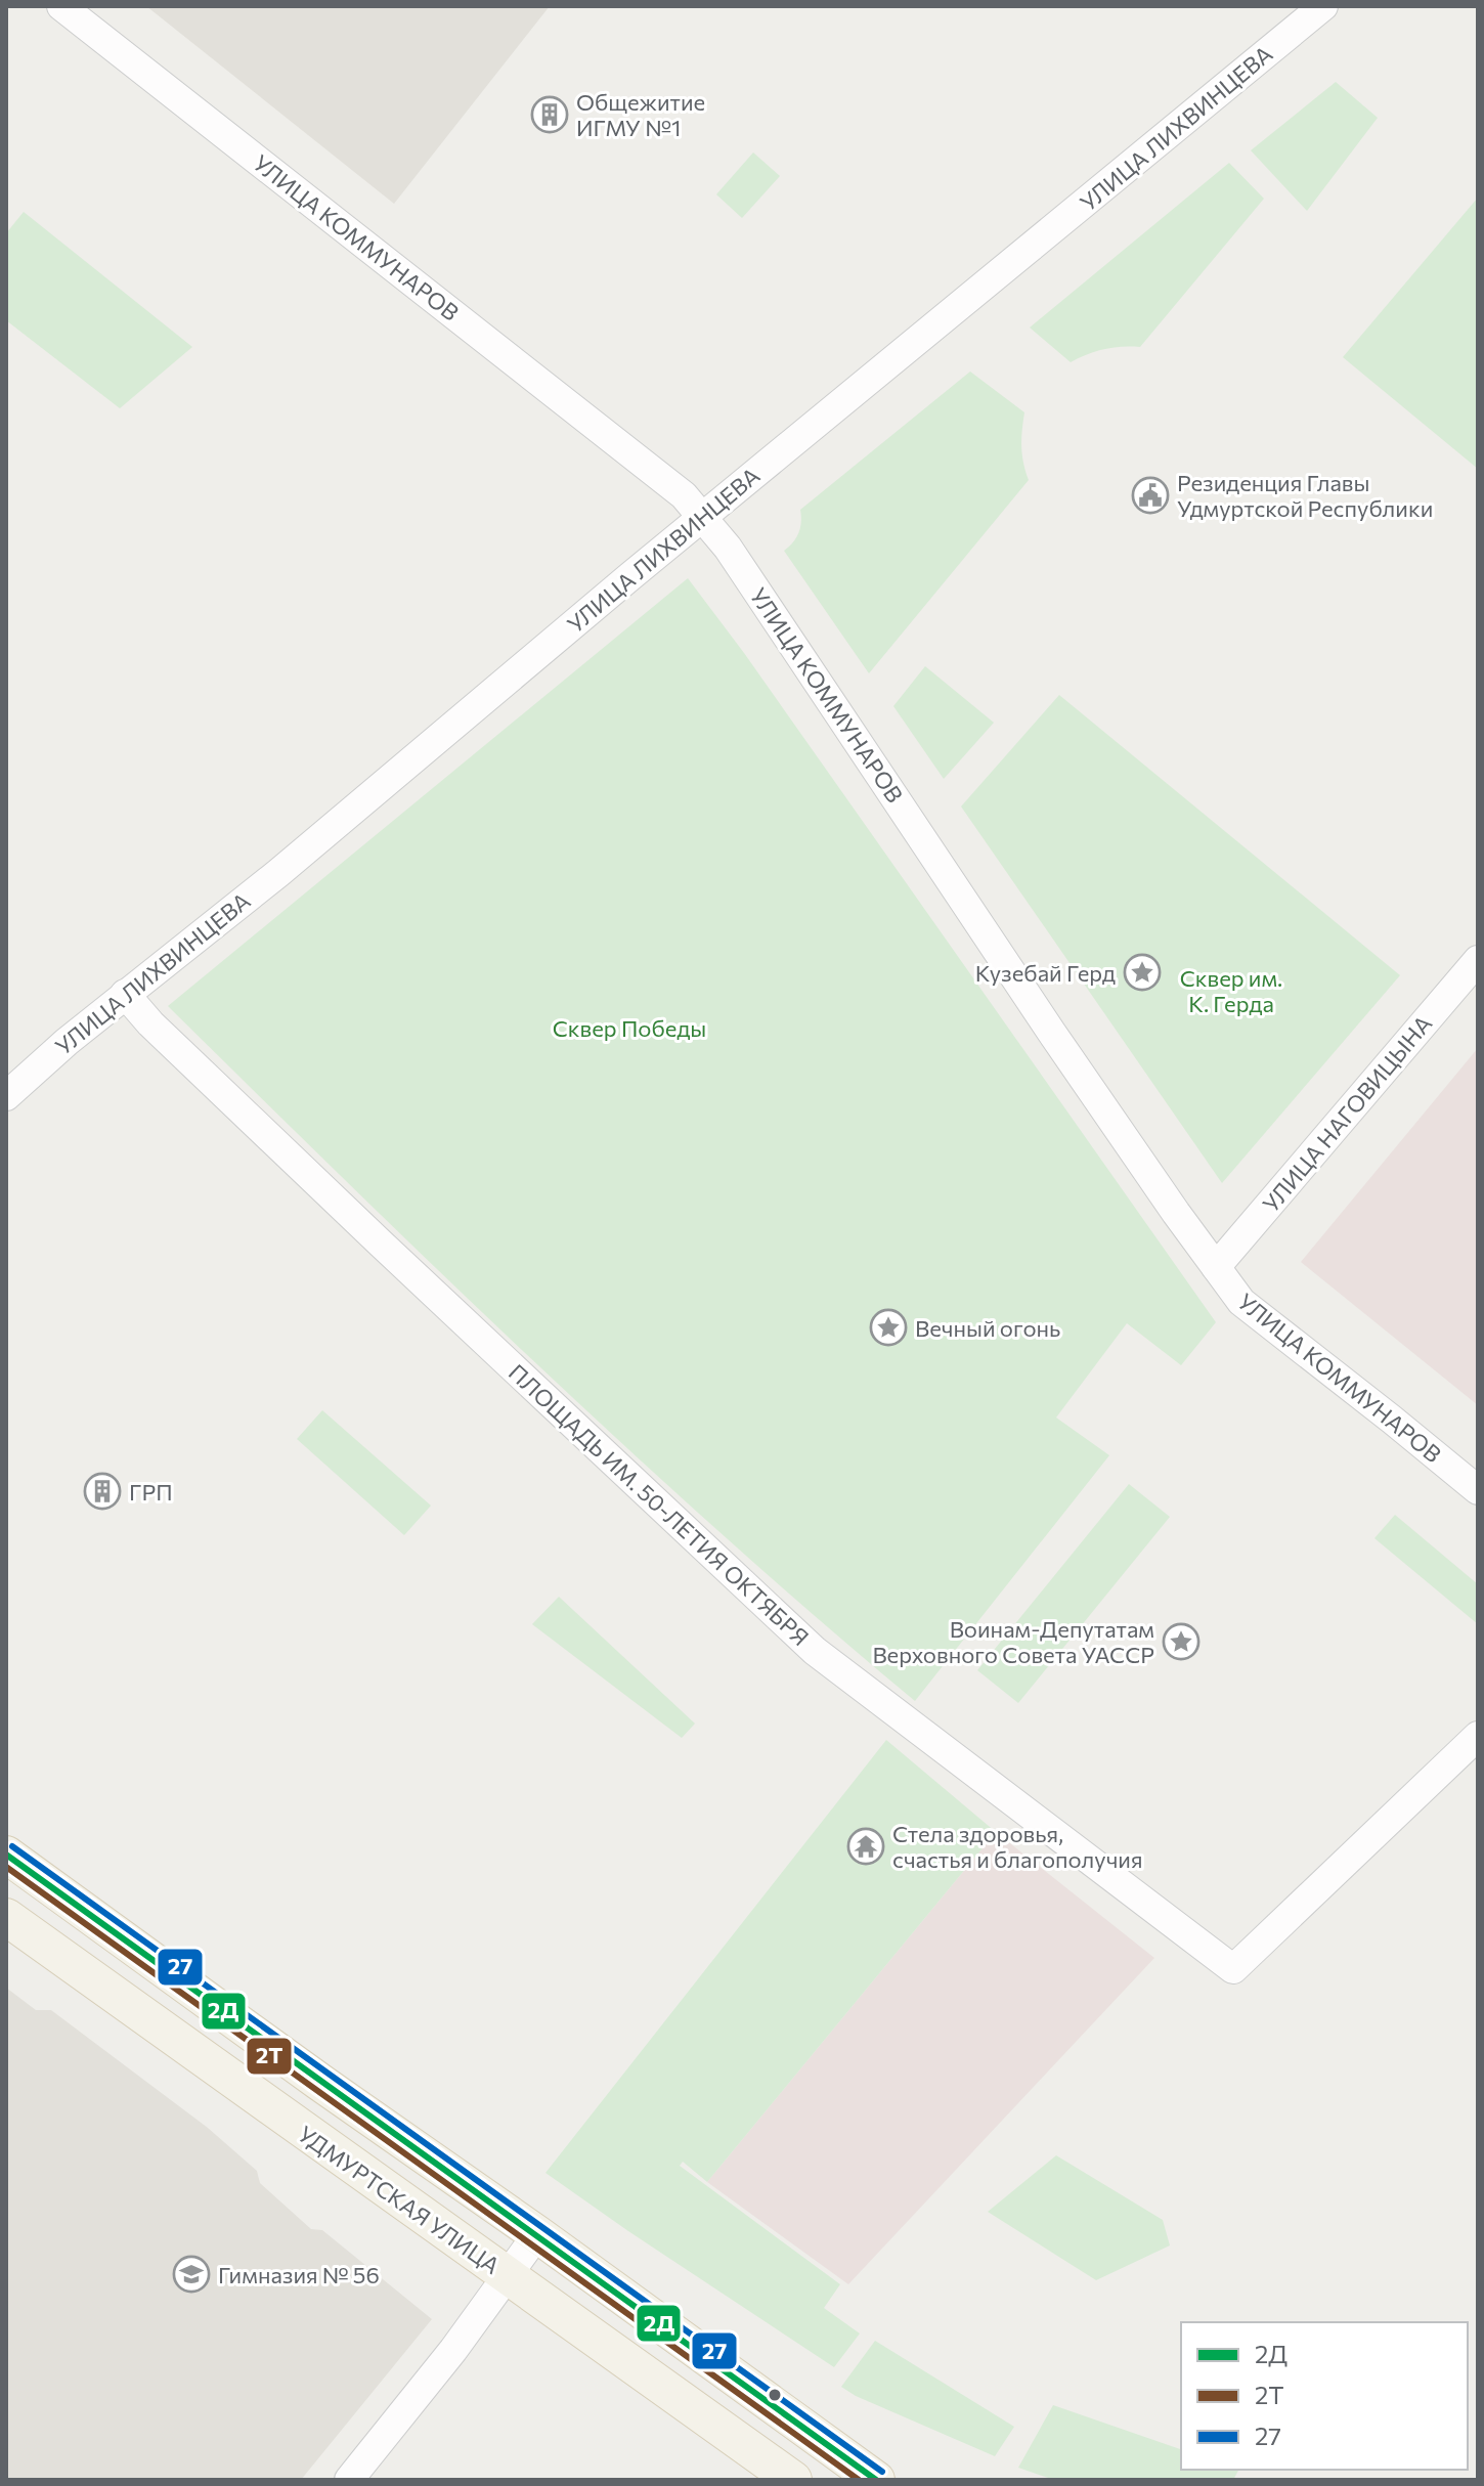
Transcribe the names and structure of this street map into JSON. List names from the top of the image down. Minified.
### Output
{"streets":{"main road":["УДМУРТСКАЯ УЛИЦА"],"street":["УЛИЦА ЛИХВИНЦЕВА","УЛИЦА КОММУНАРОВ","УЛИЦА НАГОВИЦЫНА","ПЛОЩАДЬ ИМ. 50-ЛЕТИЯ ОКТЯБРЯ"]},"crossings":[["УЛИЦА ЛИХВИНЦЕВА","УЛИЦА КОММУНАРОВ"],["УЛИЦА ЛИХВИНЦЕВА","ПЛОЩАДЬ ИМ. 50-ЛЕТИЯ ОКТЯБРЯ"],["УЛИЦА КОММУНАРОВ","УЛИЦА НАГОВИЦЫНА"]],"parks":["Сквер им. К. Герда","Сквер Победы"],"places":{"building":["Общежитие ИГМУ №1","ГРП"],"public building":["Резиденция Главы Удмуртской Республики"],"place":["Кузебай Герд","Вечный огонь","Воинам-Депутатам Верховного Совета УАССР"],"temple":["Стела здоровья, счастья и благополучия"],"school or university":["Гимназия № 56"]},"lines":["transit line 27","transit line 2Д","transit line 2Т"],"legend":["2Д","2Т","27"]}
